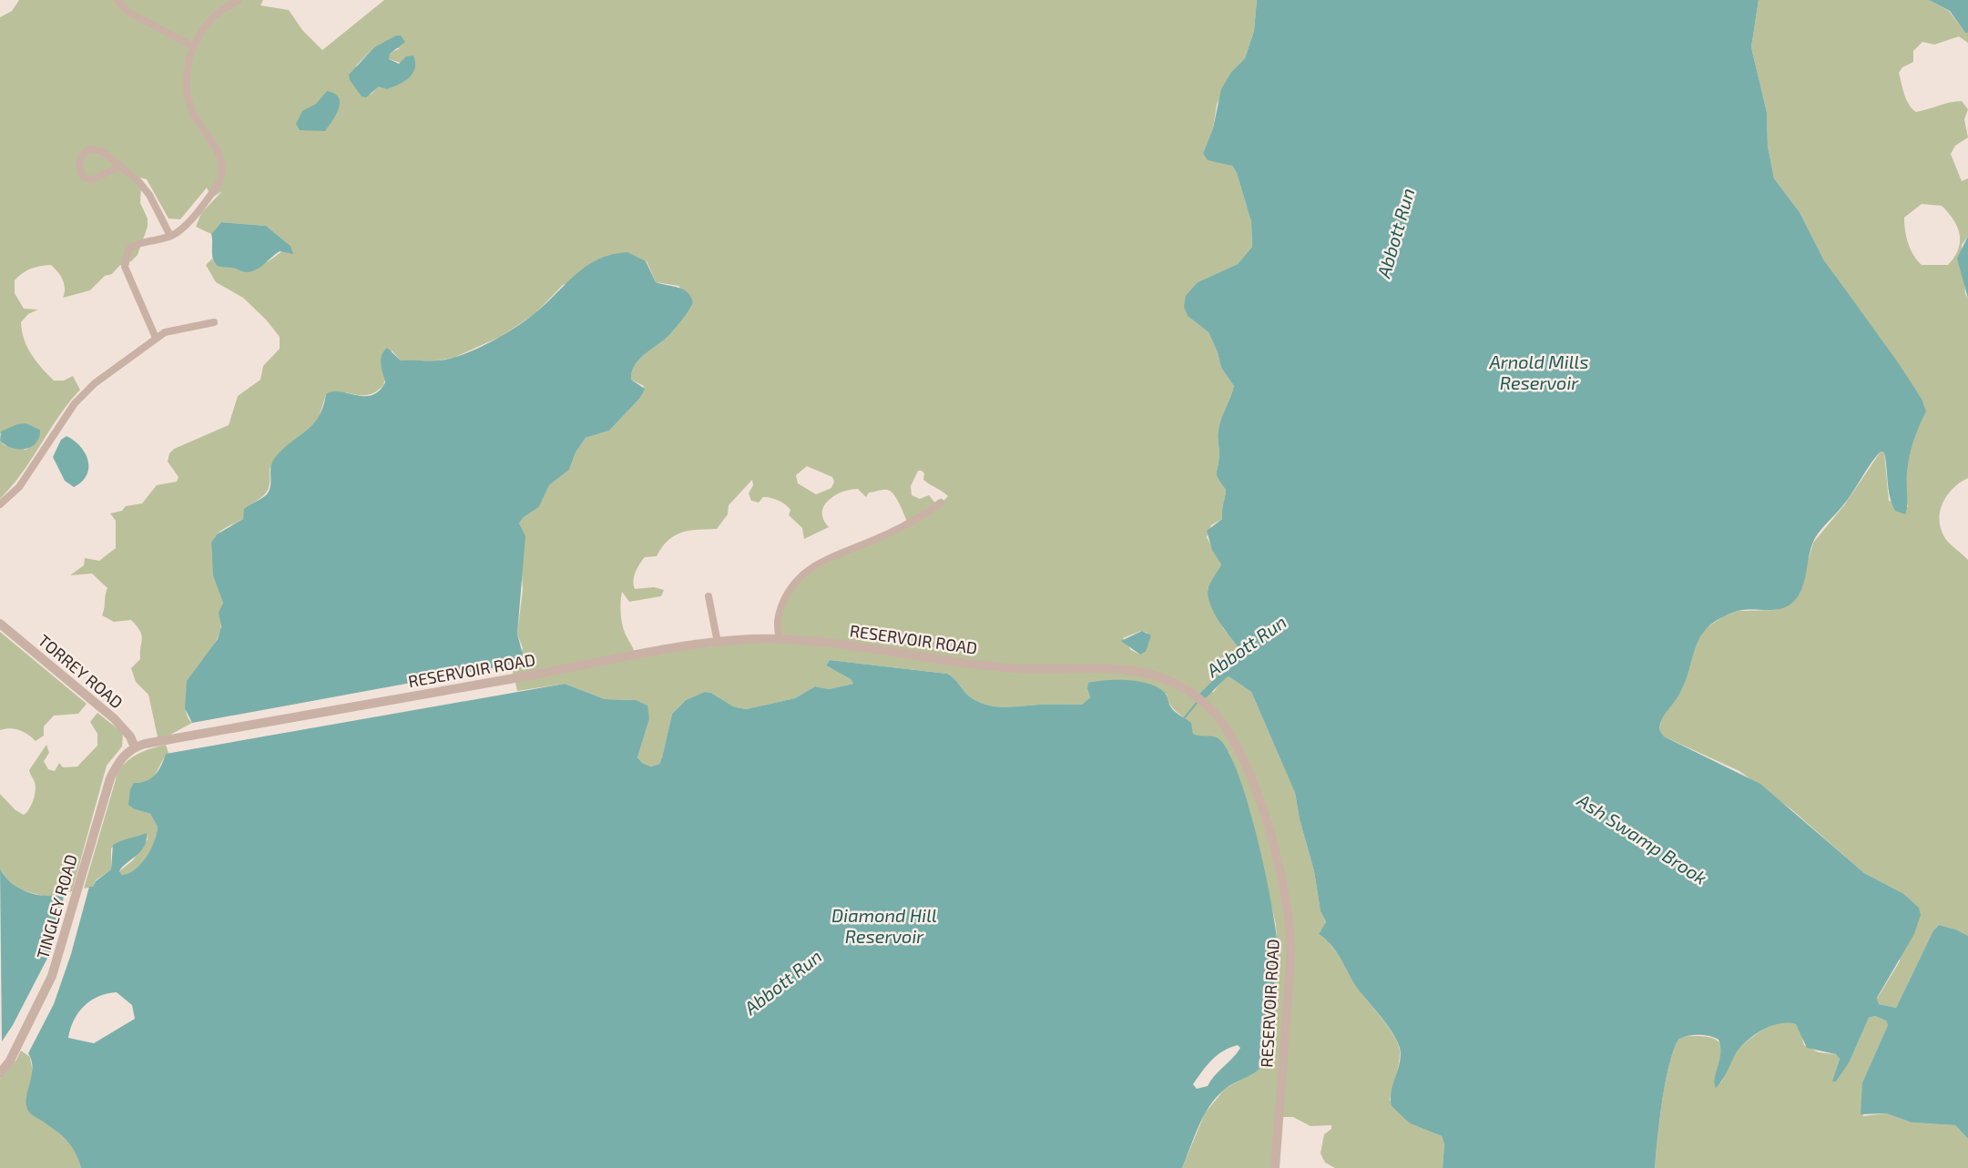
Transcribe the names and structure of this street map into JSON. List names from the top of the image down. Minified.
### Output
{"streets":{"street":["RESERVOIR ROAD","TORREY ROAD","TINGLEY ROAD"]},"crossings":[["RESERVOIR ROAD","TORREY ROAD"],["RESERVOIR ROAD","TINGLEY ROAD"],["TORREY ROAD","TINGLEY ROAD"]],"water":["Abbott Run","Arnold Mills Reservoir","Ash Swamp Brook","Diamond Hill Reservoir"]}
